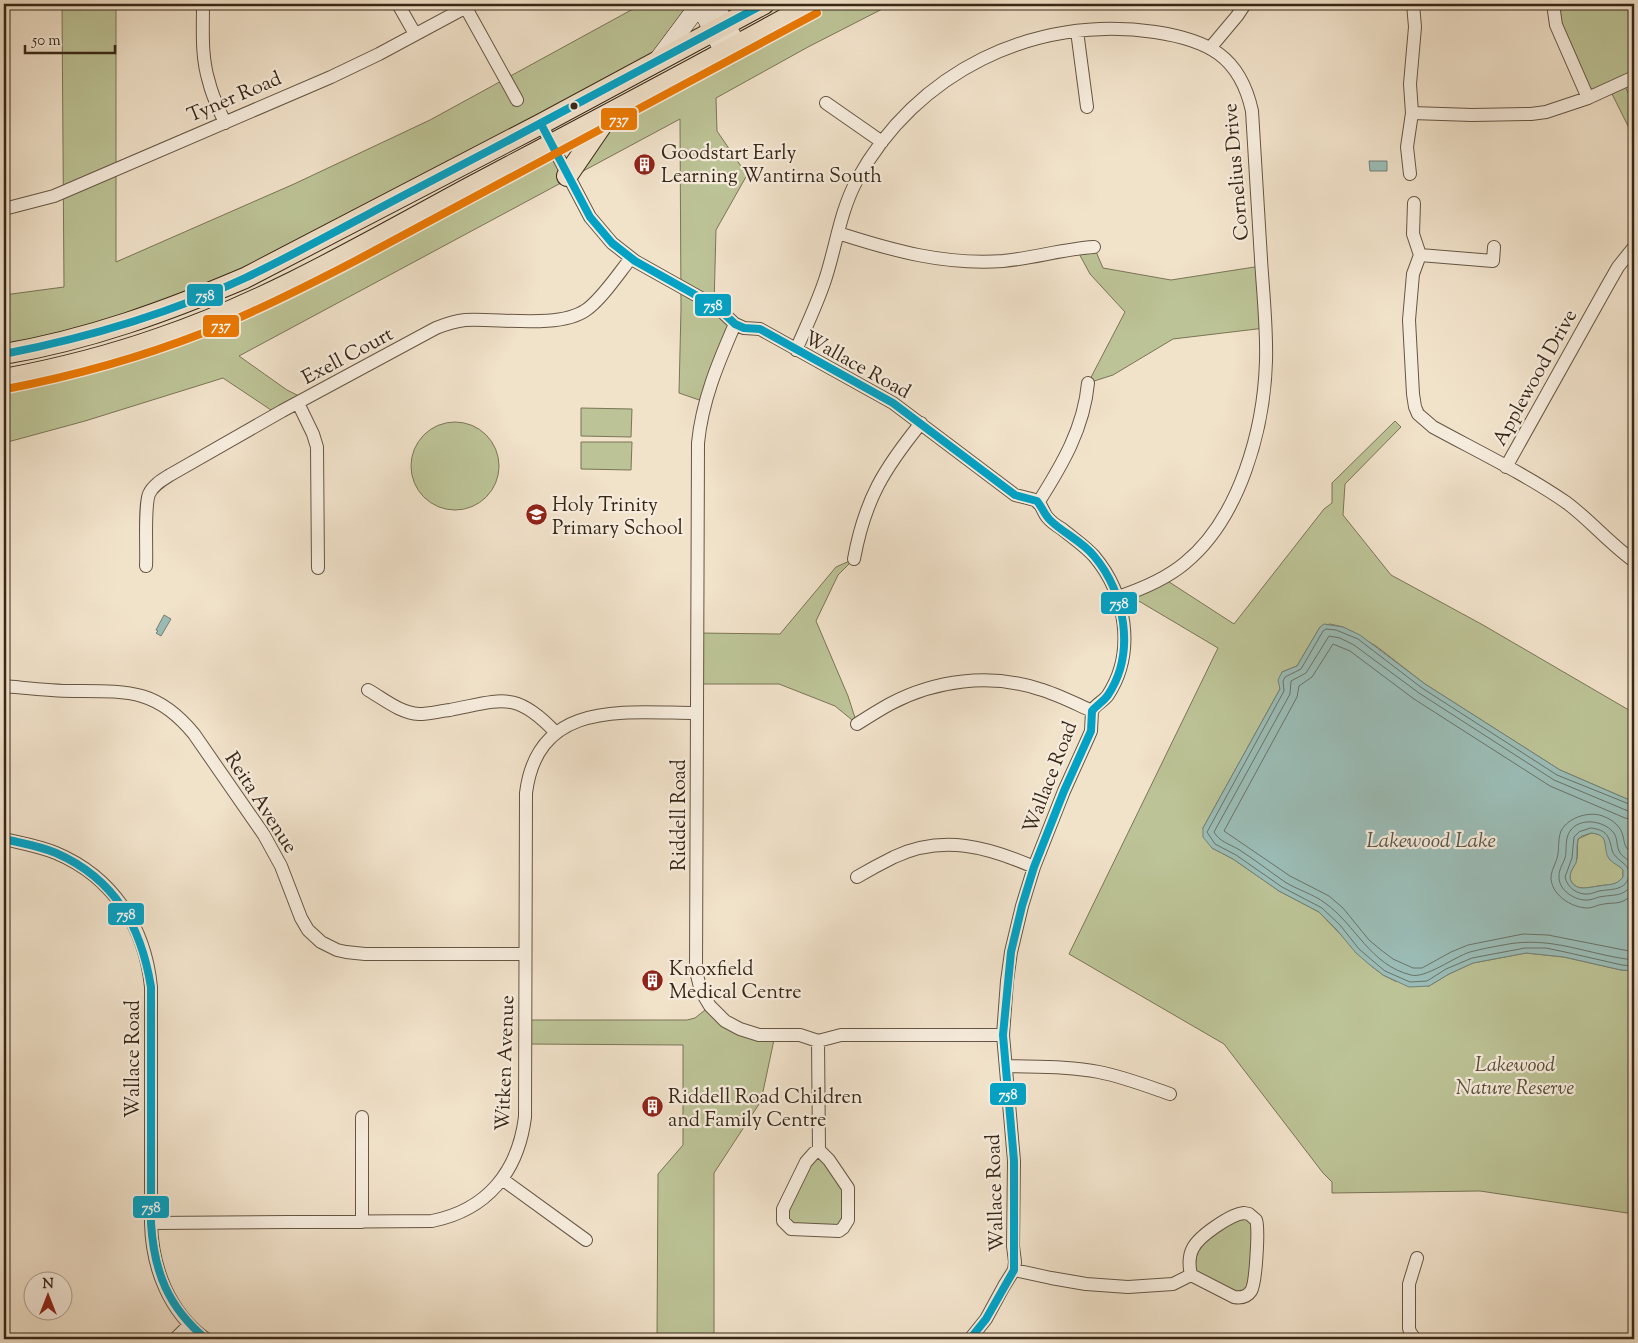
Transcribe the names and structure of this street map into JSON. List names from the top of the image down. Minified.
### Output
{"streets":{"street":["Tyner Road","Cornelius Drive","Exell Court","Wallace Road","Applewood Drive","Reita Avenue","Riddell Road","Witken Avenue"]},"crossings":[["Cornelius Drive","Wallace Road"],["Wallace Road","Riddell Road"],["Wallace Road","Witken Avenue"],["Reita Avenue","Witken Avenue"],["Riddell Road","Witken Avenue"]],"water":["Lakewood Lake"],"parks":["Lakewood Nature Reserve"],"places":{"building":["Goodstart Early Learning Wantirna South","Knoxfield Medical Centre","Riddell Road Children and Family Centre"],"school or university":["Holy Trinity Primary School"]},"lines":["transit line 758","transit line 737"],"scale_bar":"50 m","north":"top"}
